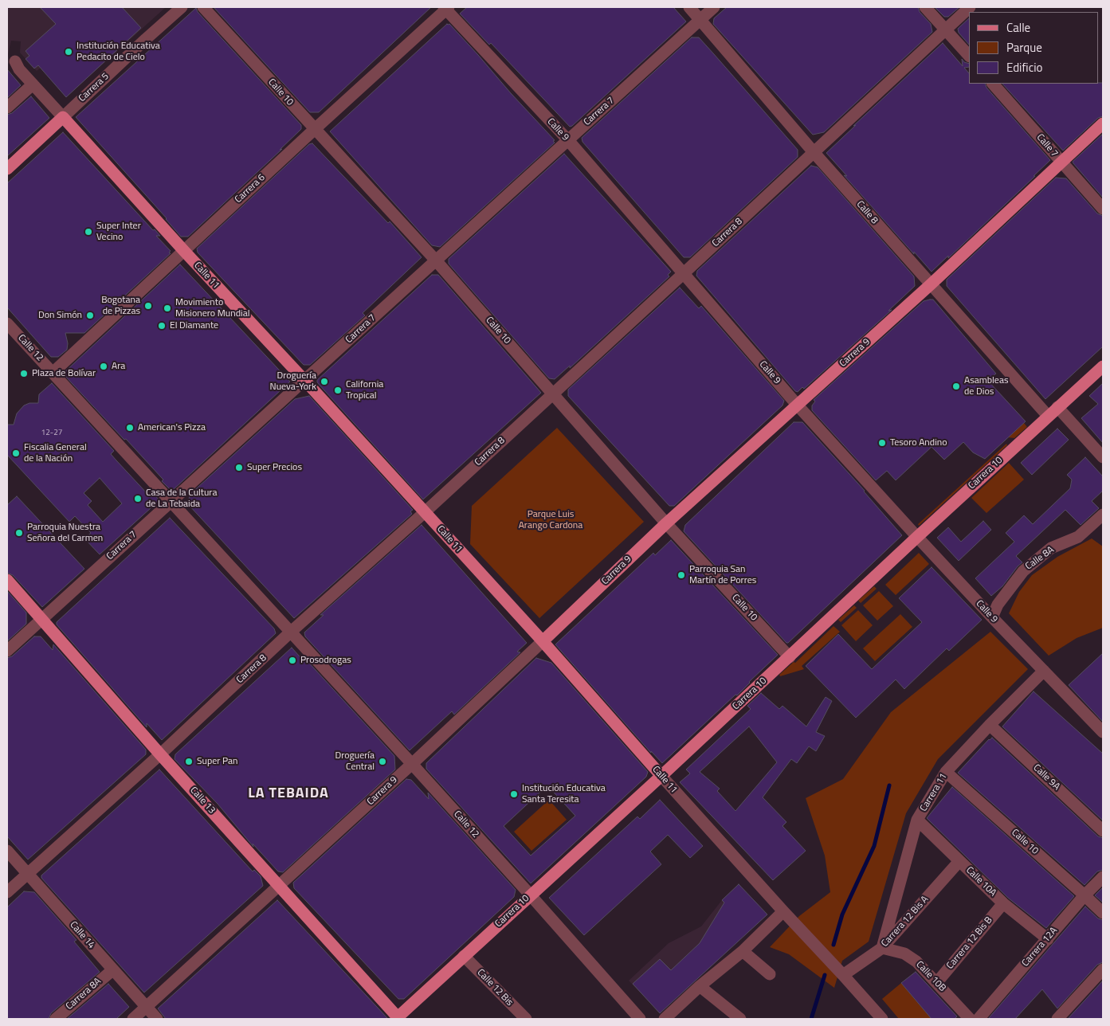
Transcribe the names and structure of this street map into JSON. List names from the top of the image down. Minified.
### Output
{"streets":{"main road":["Carrera 5","Calle 11","Carrera 9","Carrera 10","Calle 13"],"street":["Calle 10","Carrera 7","Calle 9","Calle 7","Carrera 6","Calle 8","Carrera 8","Calle 12","Calle 8A","Calle 9A","Carrera 11","Calle 10A","Carrera 12 Bis A","Calle 14","Carrera 12 Bis B","Carrera 12A","Calle 10B","Calle 12 Bis","Carrera 8A"]},"crossings":[["Carrera 5","Calle 11"],["Calle 10","Carrera 7"],["Calle 10","Carrera 6"],["Calle 10","Carrera 8"],["Calle 10","Carrera 9"],["Calle 10","Carrera 10"],["Calle 10","Carrera 11"],["Calle 10","Carrera 12A"],["Carrera 7","Calle 9"],["Carrera 7","Calle 8"],["Carrera 7","Calle 11"],["Carrera 7","Calle 12"],["Carrera 7","Calle 13"],["Calle 9","Carrera 6"],["Calle 9","Carrera 8"],["Calle 9","Carrera 9"],["Calle 9","Carrera 10"],["Calle 9","Calle 8A"],["Calle 9","Carrera 11"],["Calle 7","Carrera 9"],["Carrera 6","Calle 11"],["Carrera 6","Calle 12"],["Calle 8","Carrera 8"],["Calle 8","Carrera 9"],["Calle 8","Carrera 10"],["Carrera 8","Calle 11"],["Carrera 8","Calle 12"],["Carrera 8","Calle 13"],["Carrera 8","Calle 14"],["Calle 11","Carrera 9"],["Calle 11","Carrera 10"],["Calle 11","Carrera 12 Bis A"],["Calle 12","Carrera 9"],["Calle 12","Carrera 10"],["Carrera 9","Calle 13"],["Carrera 9","Calle 14"],["Carrera 10","Calle 13"],["Carrera 10","Calle 12 Bis"],["Calle 9A","Carrera 11"],["Carrera 11","Calle 10A"],["Carrera 11","Carrera 12 Bis A"],["Carrera 11","Calle 10B"],["Calle 10A","Carrera 12 Bis A"],["Calle 10A","Carrera 12 Bis B"],["Calle 10A","Carrera 12A"],["Carrera 12 Bis A","Calle 10B"],["Calle 14","Carrera 8A"],["Carrera 12 Bis B","Calle 10B"]],"districts":["LA TEBAIDA"],"parks":["Parque Luis Arango Cardona"],"places":["Institución Educativa Pedacito de Cielo","Super Inter Vecino","Bogotana de Pizzas","Movimiento Misionero Mundial","Don Simón","El Diamante","Ara","Plaza de Bolívar","Droguería Nueva-York","Asambleas de Dios","California Tropical","American's Pizza","Tesoro Andino","Fiscalia General de la Nación","Super Precios","Casa de la Cultura de La Tebaida","Parroquia Nuestra Señora del Carmen","Parroquia San Martín de Porres","Prosodrogas","Super Pan","Droguería Central","Institución Educativa Santa Teresita"],"house_numbers":["12-27"],"legend":["Calle","Parque","Edificio"]}
